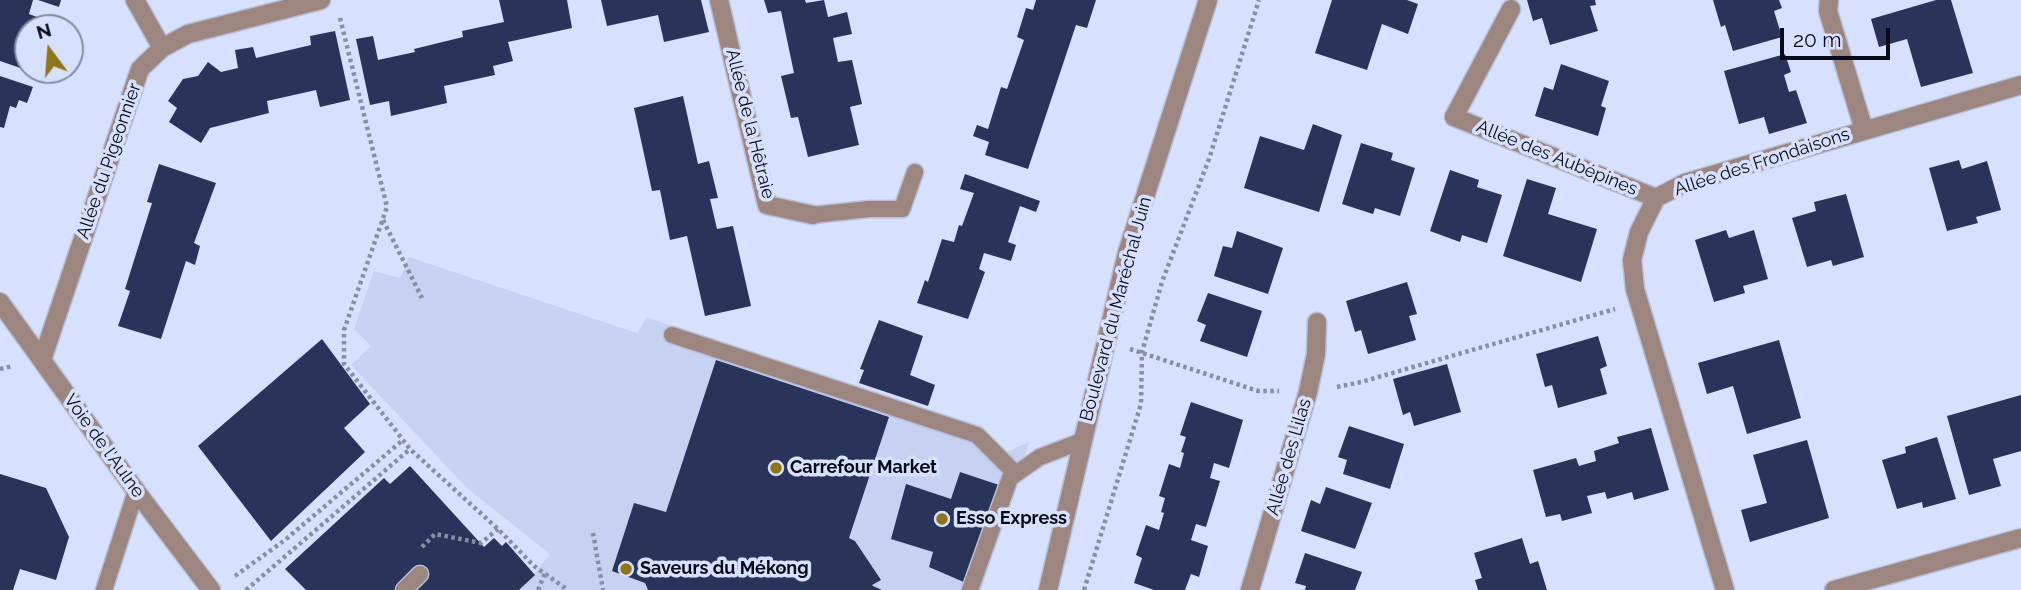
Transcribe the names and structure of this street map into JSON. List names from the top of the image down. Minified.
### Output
{"streets":{"street":["Allée de la Hêtraie","Allée des Aubépines","Allée du Pigeonnier","Allée des Frondaisons","Boulevard du Maréchal Juin","Voie de l'Aulne","Allée des Lilas"]},"crossings":[["Allée des Aubépines","Allée des Frondaisons"],["Allée du Pigeonnier","Voie de l'Aulne"]],"places":["Carrefour Market","Esso Express","Saveurs du Mékong"],"scale_bar":"20 m","north":"top"}
